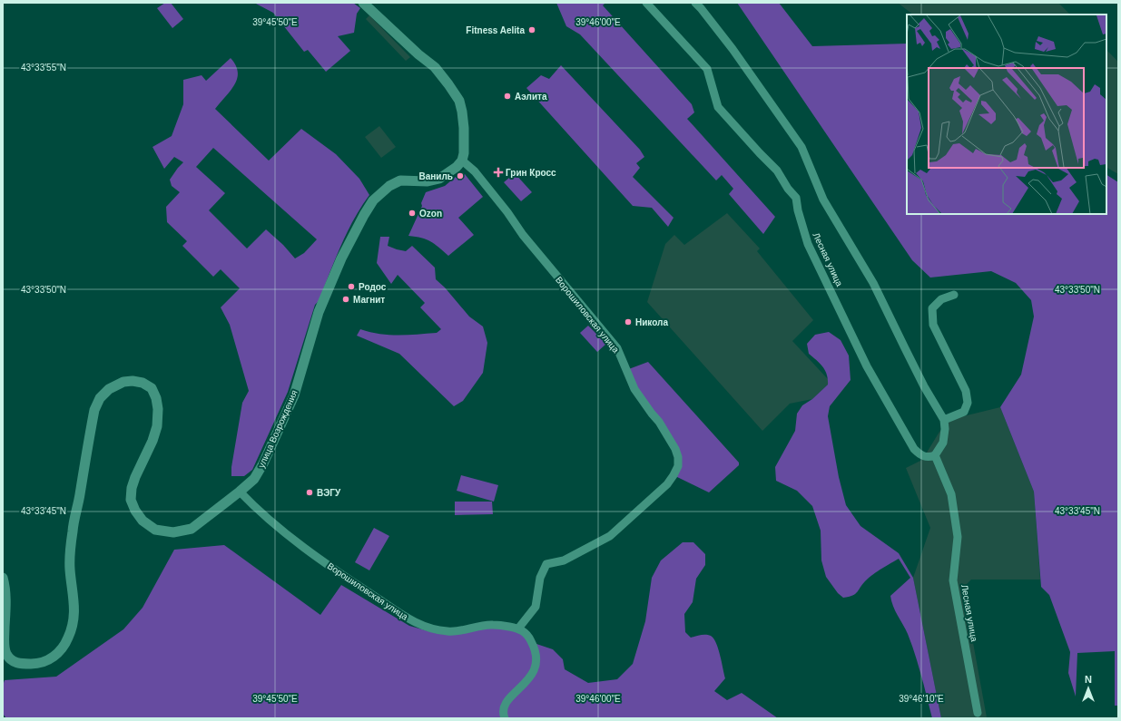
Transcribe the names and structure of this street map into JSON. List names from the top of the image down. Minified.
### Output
{"streets":{"street":["Лесная улица","Ворошиловская улица","улица Возрождения"]},"crossings":[["Ворошиловская улица","улица Возрождения"]],"places":{"other":["Fitness Aelita","Аэлита","Ваниль","Ozon","Родос","Магнит","Никола","ВЭГУ"],"health":["Грин Кросс"]},"north":"top","coordinates":["39°45'50\"E","39°46'00\"E","43°33'55\"N","43°33'50\"N","43°33'45\"N","39°46'10\"E"]}
